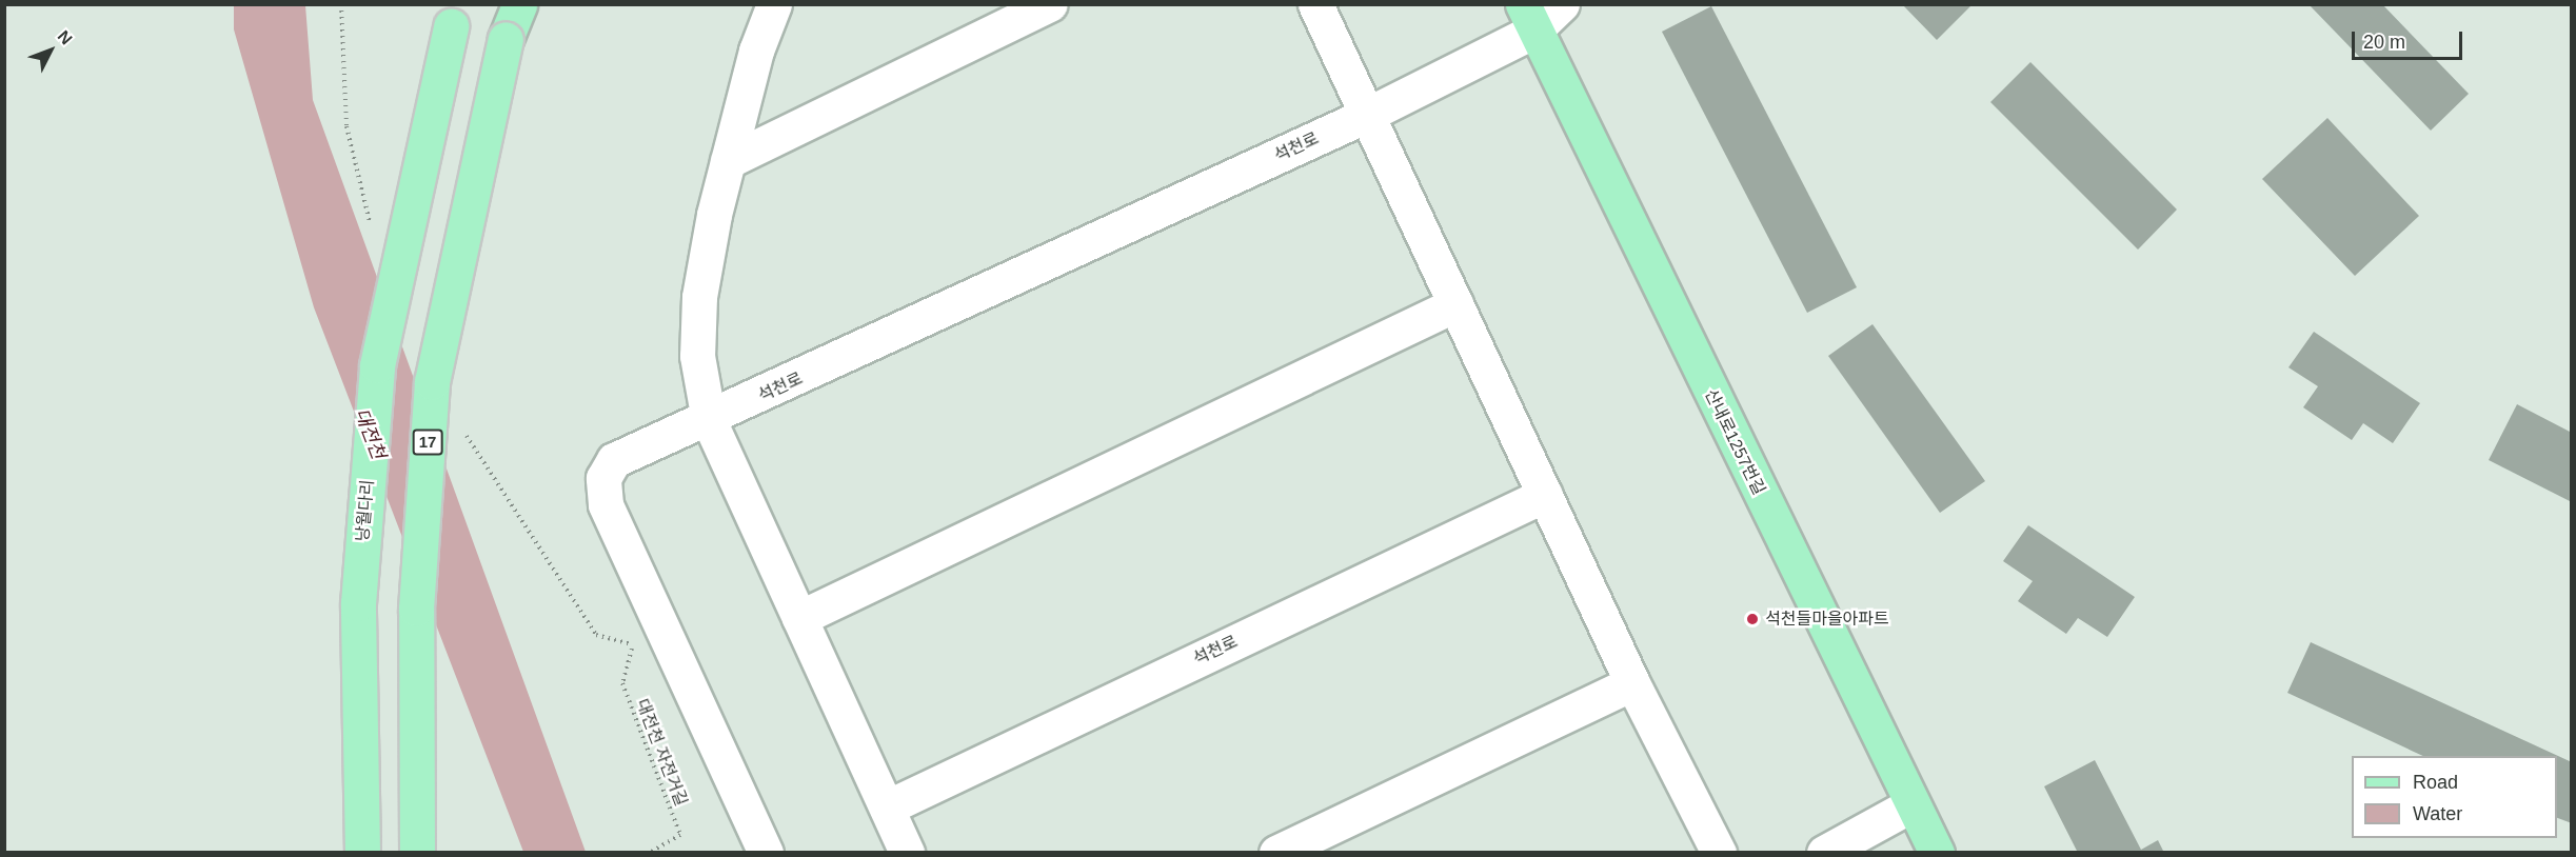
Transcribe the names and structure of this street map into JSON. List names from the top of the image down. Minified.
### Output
{"streets":{"main road":["17","산내로1257번길","낭월다리"],"street":["석천로"],"path":["대전천 자전거길"]},"crossings":[["석천로","산내로1257번길"]],"water":["대전천"],"places":["석천들마을아파트"],"legend":["Road","Water"],"scale_bar":"20 m","north":"top right"}
